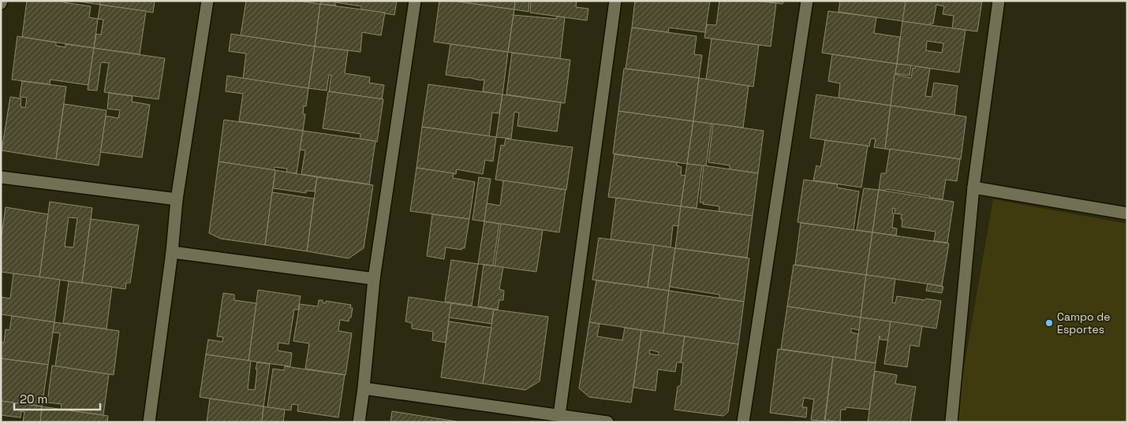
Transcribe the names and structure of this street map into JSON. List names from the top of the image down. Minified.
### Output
{"places":["Campo de Esportes"],"scale_bar":"20 m"}
